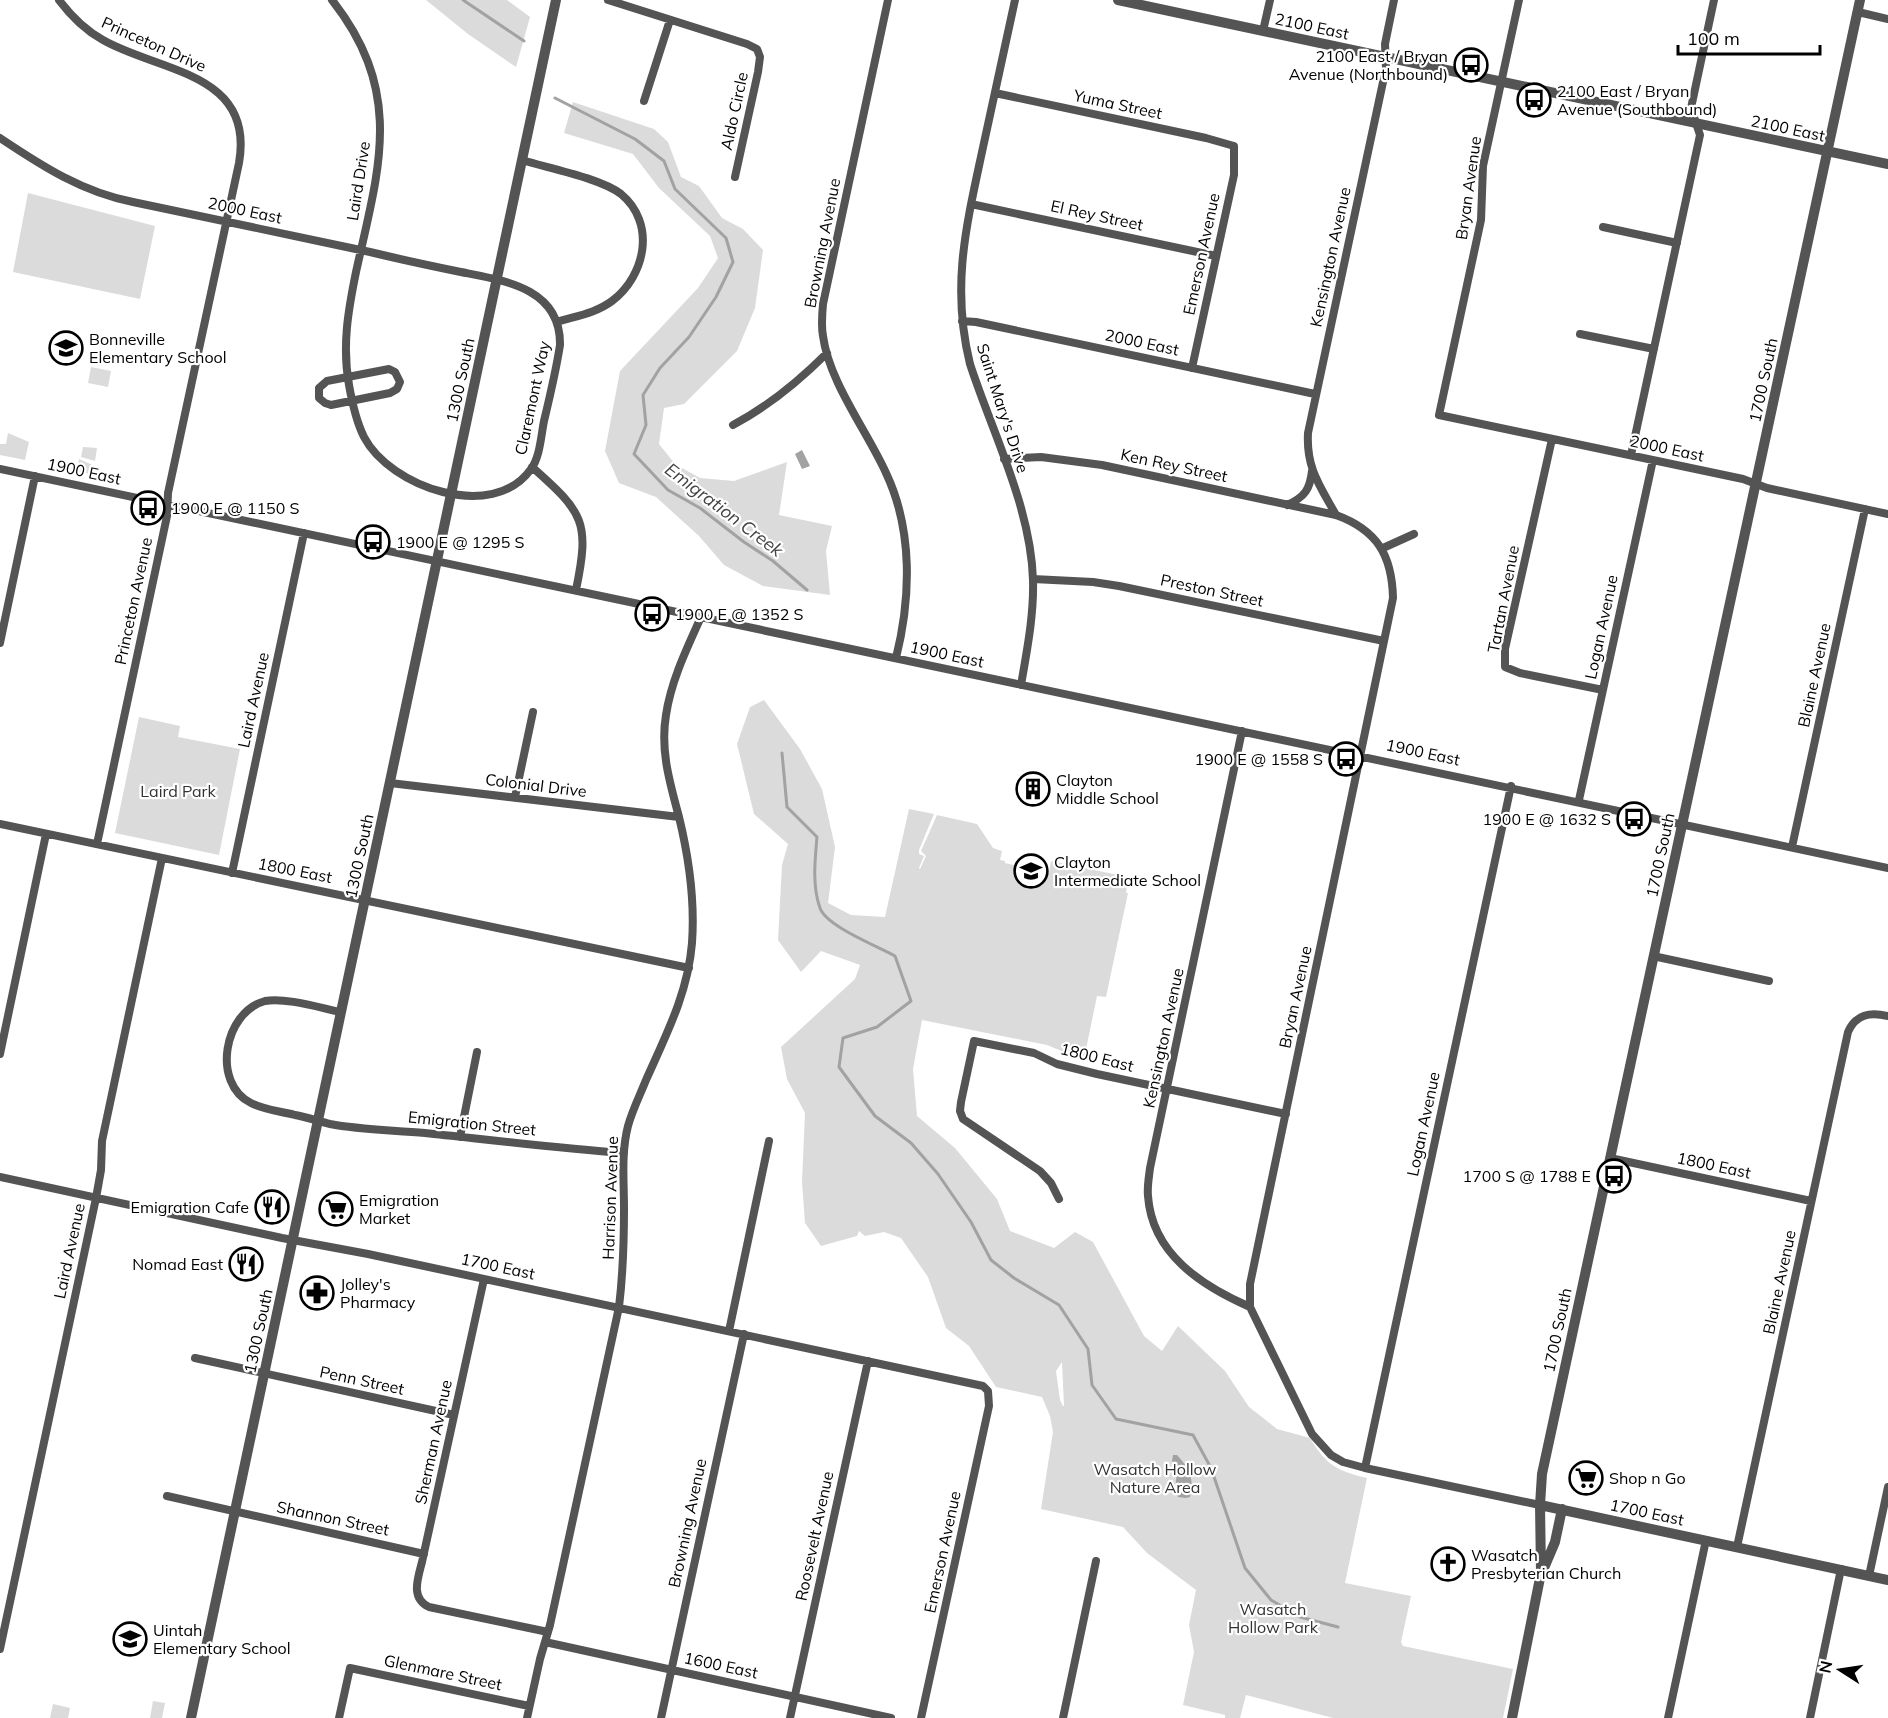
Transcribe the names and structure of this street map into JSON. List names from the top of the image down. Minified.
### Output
{"streets":{"street":["2100 East","Princeton Drive","Yuma Street","Aldo Circle","Laird Drive","Bryan Avenue","2000 East","El Rey Street","Browning Avenue","Emerson Avenue","Kensington Avenue","1300 South","1700 South","Claremont Way","Saint Mary's Drive","Ken Rey Street","1900 East","Preston Street","Tartan Avenue","Princeton Avenue","Logan Avenue","Blaine Avenue","Laird Avenue","Colonial Drive","1800 East","Emigration Street","Harrison Avenue","1700 East","Penn Street","Sherman Avenue","Shannon Street","Roosevelt Avenue","1600 East","Glenmare Street"]},"crossings":[["2100 East","Bryan Avenue"],["2100 East","Kensington Avenue"],["2100 East","1700 South"],["Princeton Drive","2000 East"],["Princeton Drive","Princeton Avenue"],["Yuma Street","Emerson Avenue"],["Yuma Street","Saint Mary's Drive"],["Laird Drive","2000 East"],["Laird Drive","1300 South"],["Laird Drive","Claremont Way"],["Bryan Avenue","2000 East"],["Bryan Avenue","Kensington Avenue"],["Bryan Avenue","Ken Rey Street"],["Bryan Avenue","1900 East"],["Bryan Avenue","Preston Street"],["Bryan Avenue","Logan Avenue"],["Bryan Avenue","1800 East"],["Bryan Avenue","1700 East"],["2000 East","Emerson Avenue"],["2000 East","Kensington Avenue"],["2000 East","1300 South"],["2000 East","1700 South"],["2000 East","Claremont Way"],["2000 East","Saint Mary's Drive"],["2000 East","Tartan Avenue"],["2000 East","Princeton Avenue"],["2000 East","Logan Avenue"],["2000 East","Blaine Avenue"],["El Rey Street","Emerson Avenue"],["El Rey Street","Saint Mary's Drive"],["Browning Avenue","1900 East"],["Browning Avenue","1700 East"],["Browning Avenue","1600 East"],["Emerson Avenue","1700 East"],["Kensington Avenue","Ken Rey Street"],["Kensington Avenue","1900 East"],["Kensington Avenue","1800 East"],["1300 South","Claremont Way"],["1300 South","1900 East"],["1300 South","Colonial Drive"],["1300 South","1800 East"],["1300 South","Emigration Street"],["1300 South","1700 East"],["1300 South","Penn Street"],["1300 South","Shannon Street"],["1700 South","1900 East"],["1700 South","1800 East"],["1700 South","1700 East"],["Saint Mary's Drive","Ken Rey Street"],["Saint Mary's Drive","1900 East"],["Saint Mary's Drive","Preston Street"],["1900 East","Princeton Avenue"],["1900 East","Logan Avenue"],["1900 East","Blaine Avenue"],["1900 East","Laird Avenue"],["1900 East","Harrison Avenue"],["Tartan Avenue","Logan Avenue"],["Princeton Avenue","1800 East"],["Logan Avenue","1700 East"],["Blaine Avenue","1800 East"],["Blaine Avenue","1700 East"],["Laird Avenue","1800 East"],["Laird Avenue","1700 East"],["Colonial Drive","Harrison Avenue"],["1800 East","Harrison Avenue"],["Emigration Street","Harrison Avenue"],["Harrison Avenue","1700 East"],["Harrison Avenue","Sherman Avenue"],["Harrison Avenue","1600 East"],["Harrison Avenue","Glenmare Street"],["1700 East","Sherman Avenue"],["1700 East","Roosevelt Avenue"],["Penn Street","Sherman Avenue"],["Sherman Avenue","Shannon Street"],["Roosevelt Avenue","1600 East"]],"water":["Emigration Creek"],"parks":["Laird Park","Wasatch Hollow Nature Area","Wasatch Hollow Park"],"places":{"bus stop":["2100 East / Bryan Avenue (Northbound)","2100 East / Bryan Avenue (Southbound)","1900 E @ 1150 S","1900 E @ 1295 S","1900 E @ 1352 S","1900 E @ 1558 S","1900 E @ 1632 S","1700 S @ 1788 E"],"school or university":["Bonneville Elementary School","Clayton Intermediate School","Uintah Elementary School"],"building":["Clayton Middle School"],"restaurant":["Emigration Cafe","Nomad East"],"supermarket":["Emigration Market","Shop n Go"],"pharmacy":["Jolley's Pharmacy"],"church":["Wasatch Presbyterian Church"]},"scale_bar":"100 m","north":"left"}
